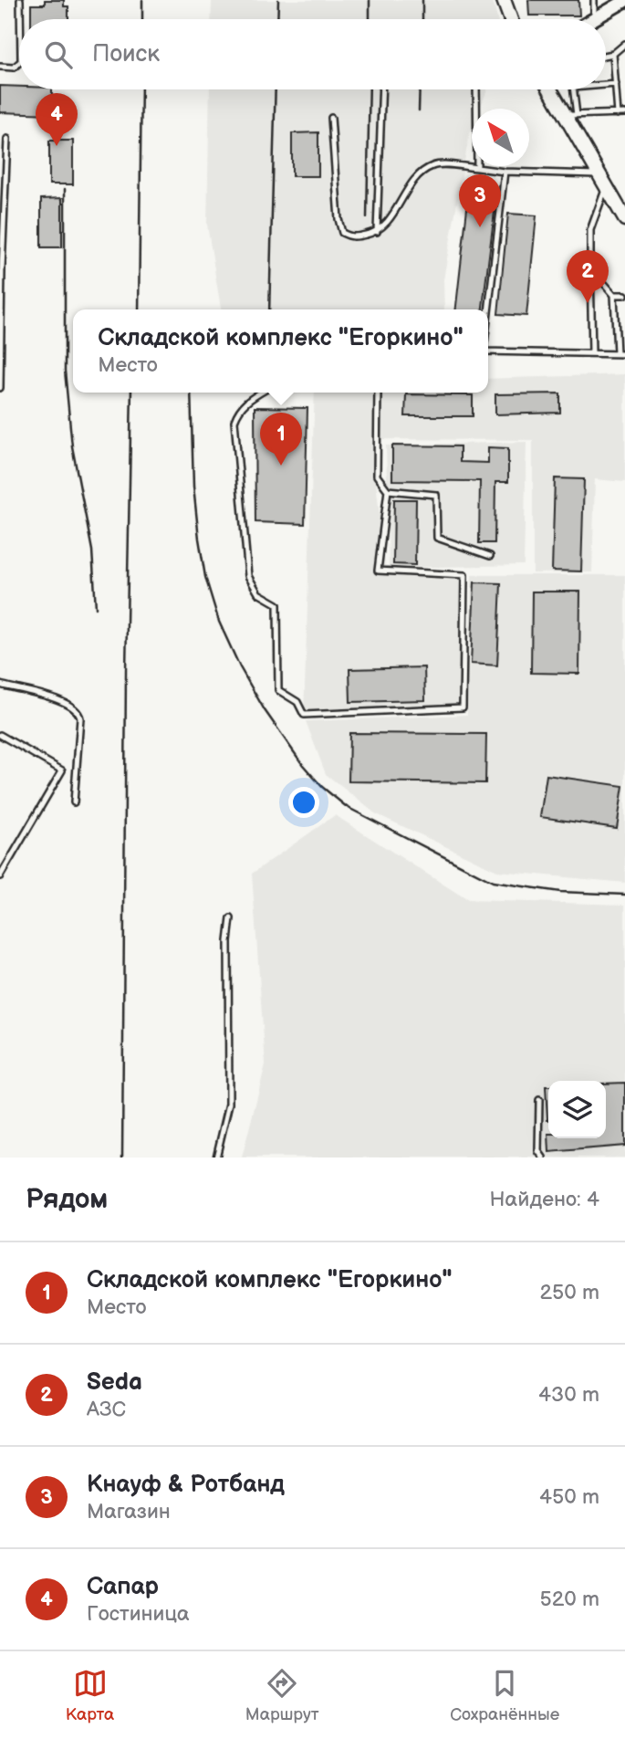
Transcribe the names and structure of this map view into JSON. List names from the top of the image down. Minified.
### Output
{"north":"top left","page":{"search":"Поиск","pins":["4","3","2","1"],"popup":["Складской комплекс \"Егоркино\"","Место"],"heading":["Рядом","Найдено: 4"],"list":[{"mark":"1","name":"Складской комплекс \"Егоркино\"","note":"Место","value":"250 m"},{"mark":"2","name":"Seda","note":"АЗС","value":"430 m"},{"mark":"3","name":"Кнауф & Ротбанд","note":"Магазин","value":"450 m"},{"mark":"4","name":"Сапар","note":"Гостиница","value":"520 m"}],"nav":["Карта","Маршрут","Сохранённые"]}}
